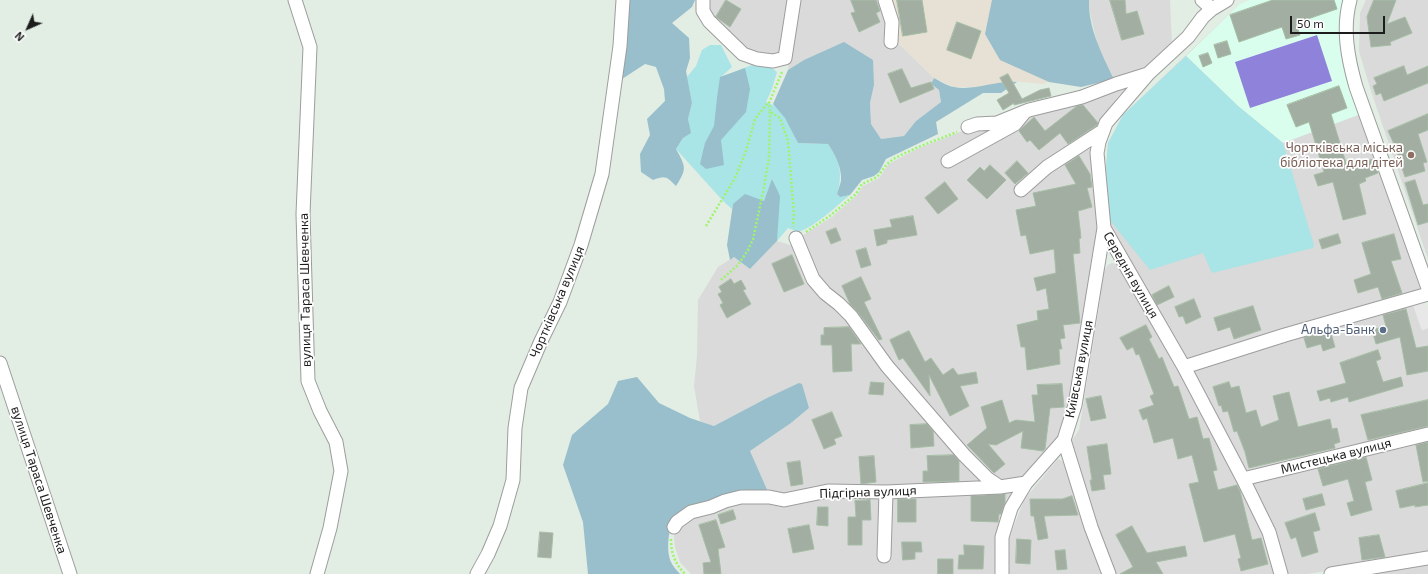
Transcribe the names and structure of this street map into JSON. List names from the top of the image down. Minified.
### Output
{"streets":{"street":["Середня вулиця","вулиця Тараса Шевченка","Чортківська вулиця","Київська вулиця","Мистецька вулиця","Підгірна вулиця"]},"crossings":[["Середня вулиця","Київська вулиця"],["Середня вулиця","Мистецька вулиця"]],"places":["Чортківська міська бібліотека для дітей","Альфа-Банк"],"scale_bar":"50 m","north":"bottom left"}
